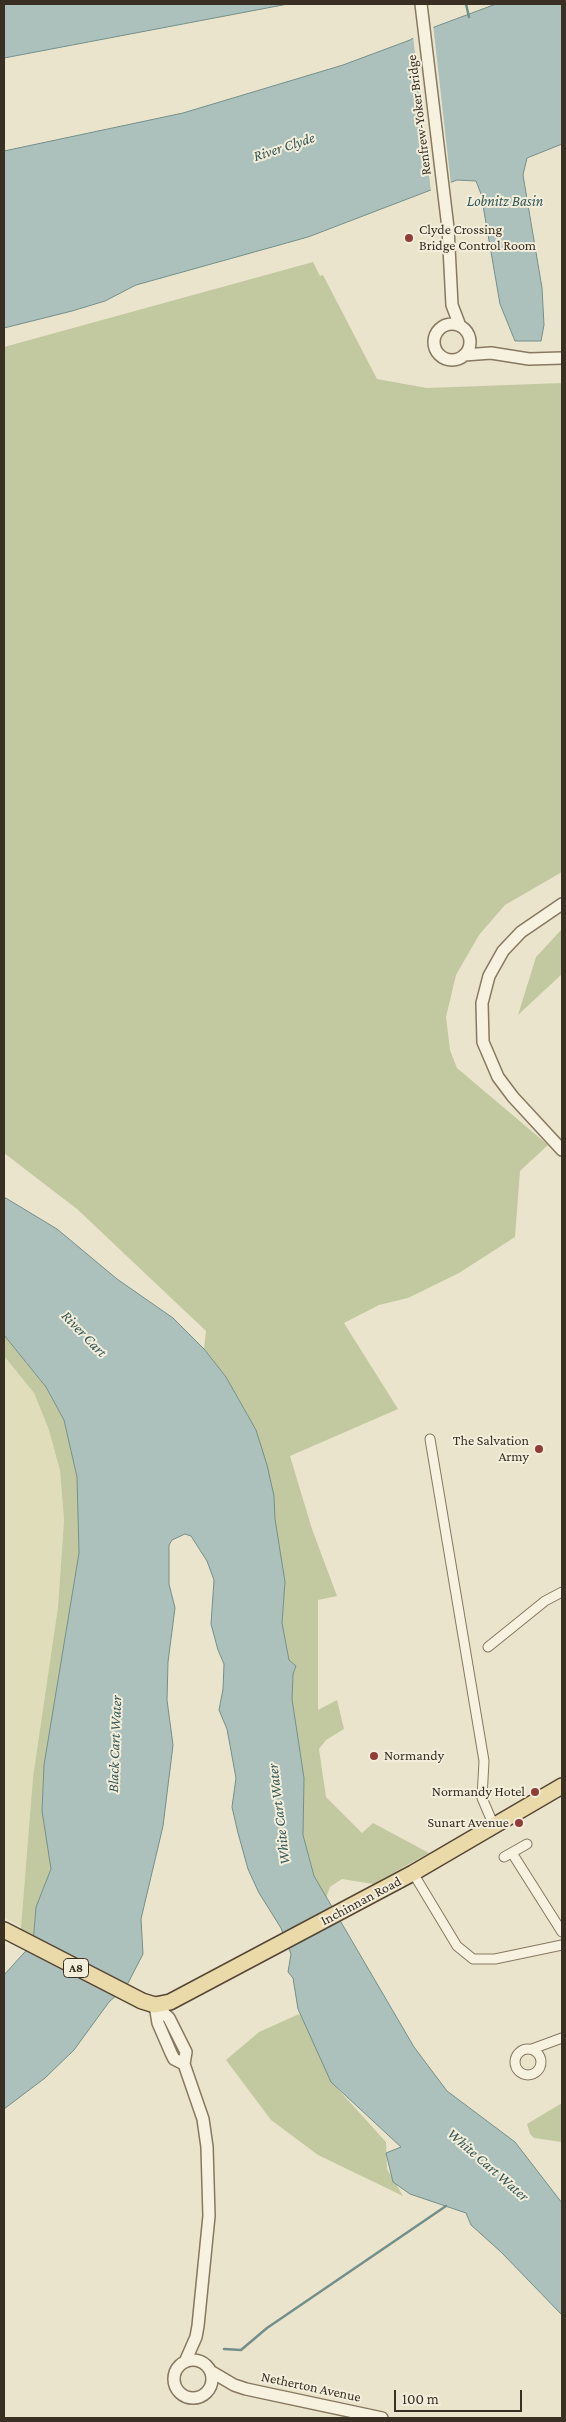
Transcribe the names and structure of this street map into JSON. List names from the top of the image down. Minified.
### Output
{"streets":{"main road":["Inchinnan Road","A8"],"street":["Renfrew-Yoker Bridge","Netherton Avenue"]},"crossings":[["Inchinnan Road","A8"]],"water":["River Clyde","Lobnitz Basin","River Cart","Black Cart Water","White Cart Water"],"places":["Clyde Crossing Bridge Control Room","The Salvation Army","Normandy","Normandy Hotel","Sunart Avenue"],"scale_bar":"100 m"}
